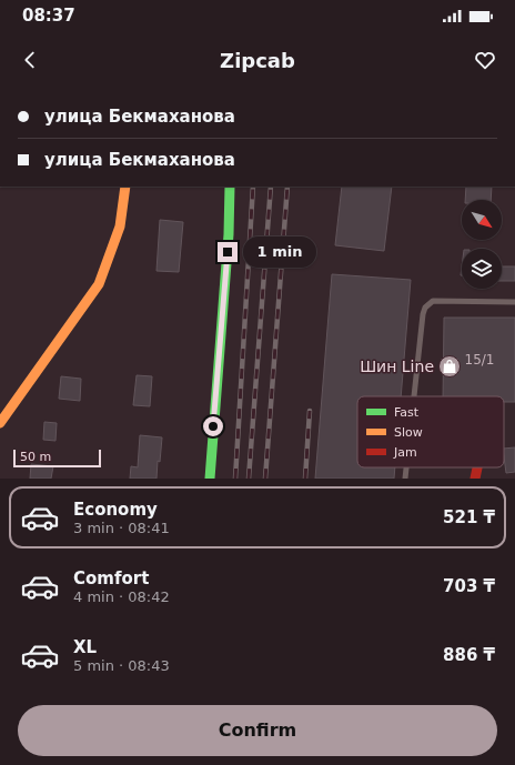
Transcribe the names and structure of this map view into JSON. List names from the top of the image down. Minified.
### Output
{"places":{"shop":["Шин Line"]},"house_numbers":["15/1"],"legend":["Fast","Slow","Jam"],"scale_bar":"50 m","north":"bottom right","page":{"status":"08:37","header":"Zipcab","banner":["улица Бекмаханова","улица Бекмаханова"],"bubble":"1 min","scale":"50 m","list":[{"name":"Economy","note":"3 min · 08:41","value":"521 ₸"},{"name":"Comfort","note":"4 min · 08:42","value":"703 ₸"},{"name":"XL","note":"5 min · 08:43","value":"886 ₸"}],"buttons":"Confirm"}}
